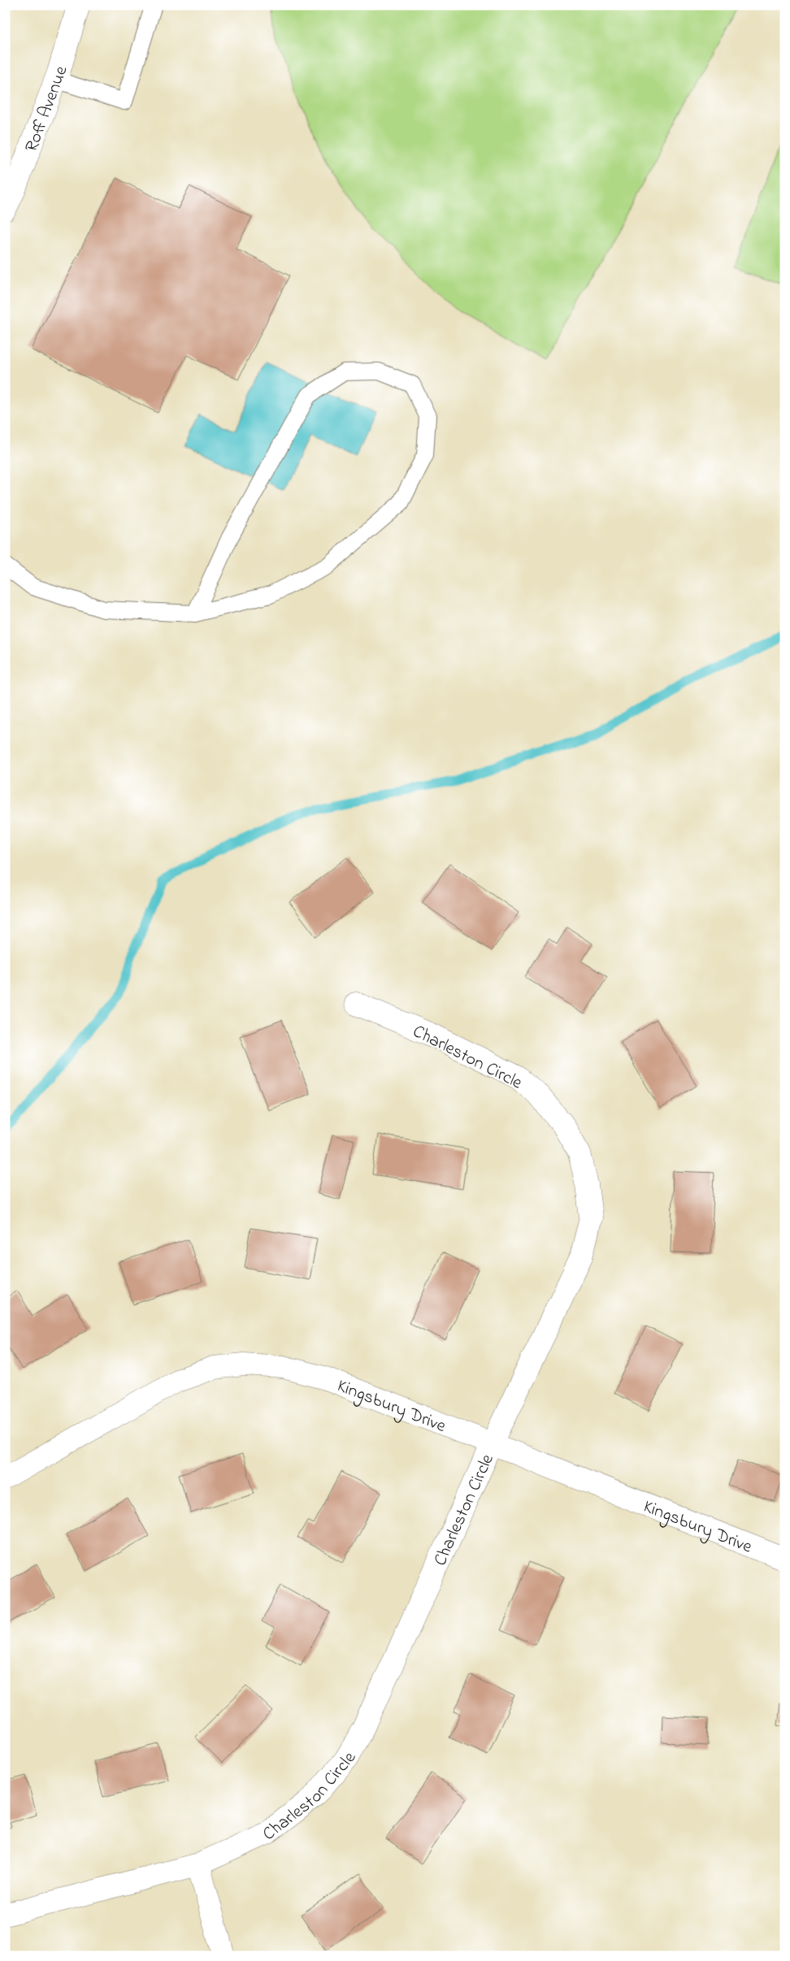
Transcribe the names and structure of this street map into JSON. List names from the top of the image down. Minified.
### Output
{"streets":{"street":["Roff Avenue","Charleston Circle","Kingsbury Drive"]},"crossings":[["Charleston Circle","Kingsbury Drive"]]}
